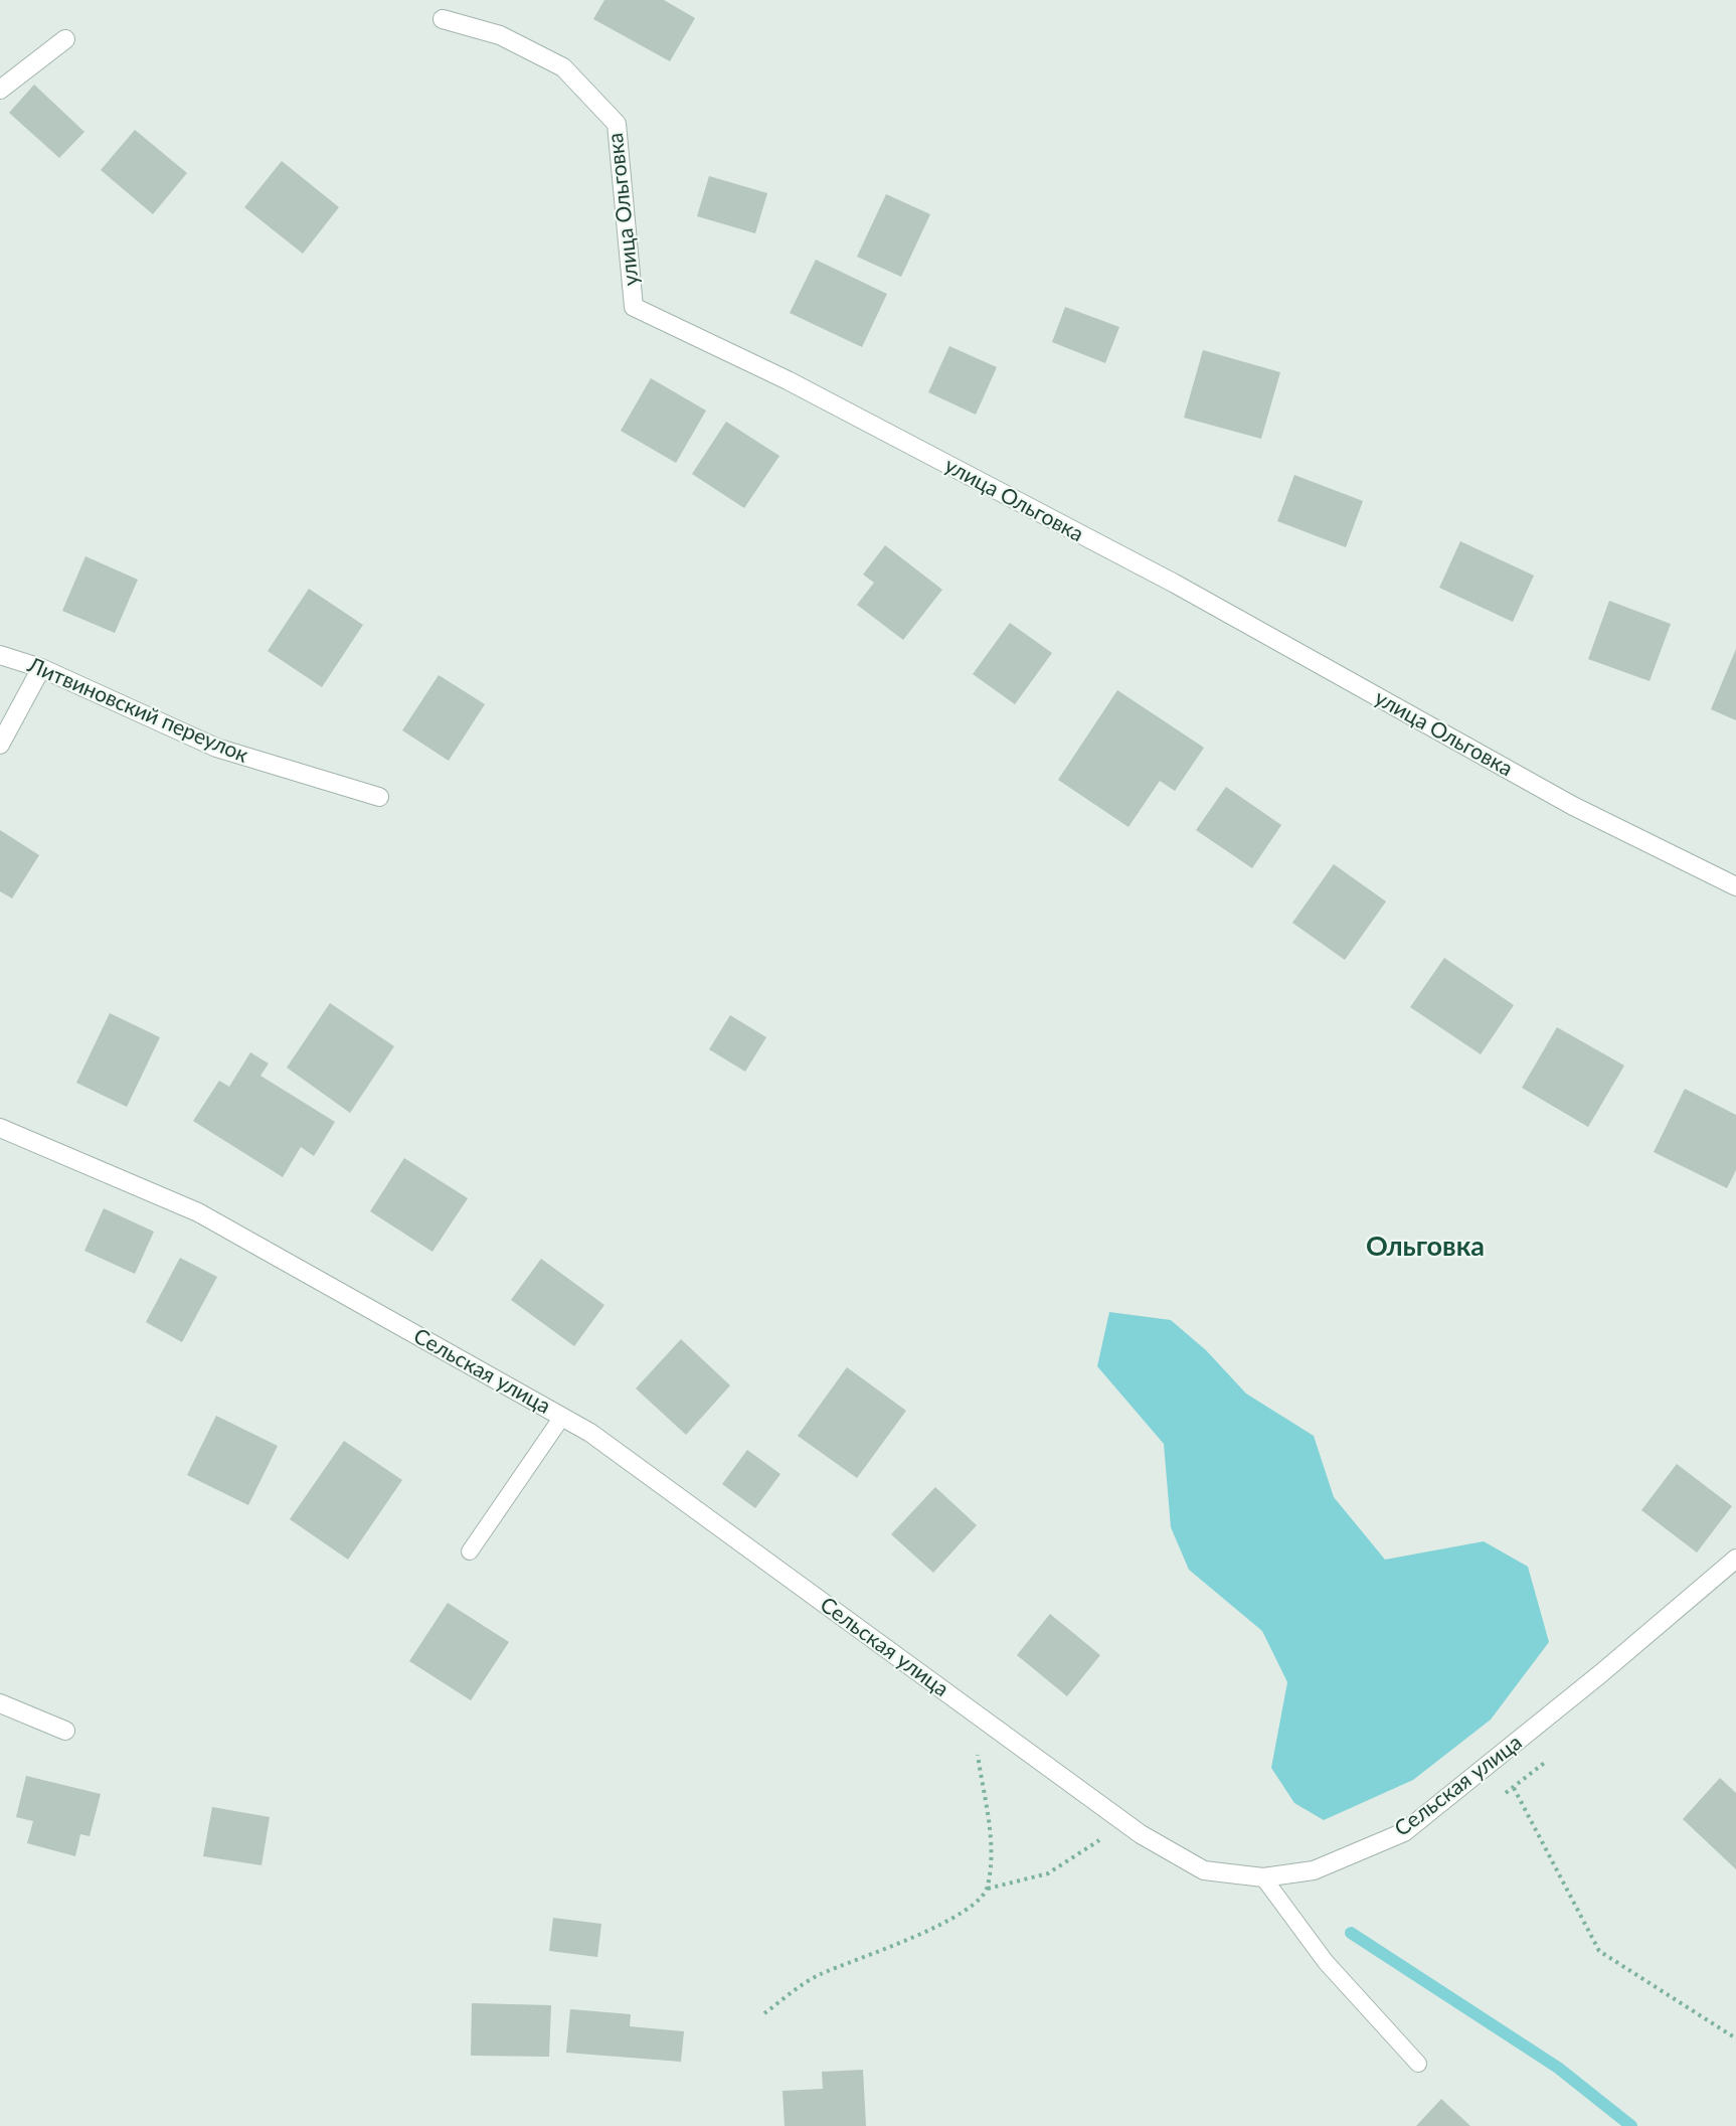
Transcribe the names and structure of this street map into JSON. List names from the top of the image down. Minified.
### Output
{"streets":{"street":["улица Ольговка","Литвиновский переулок","Сельская улица"]},"districts":["Ольговка"]}
